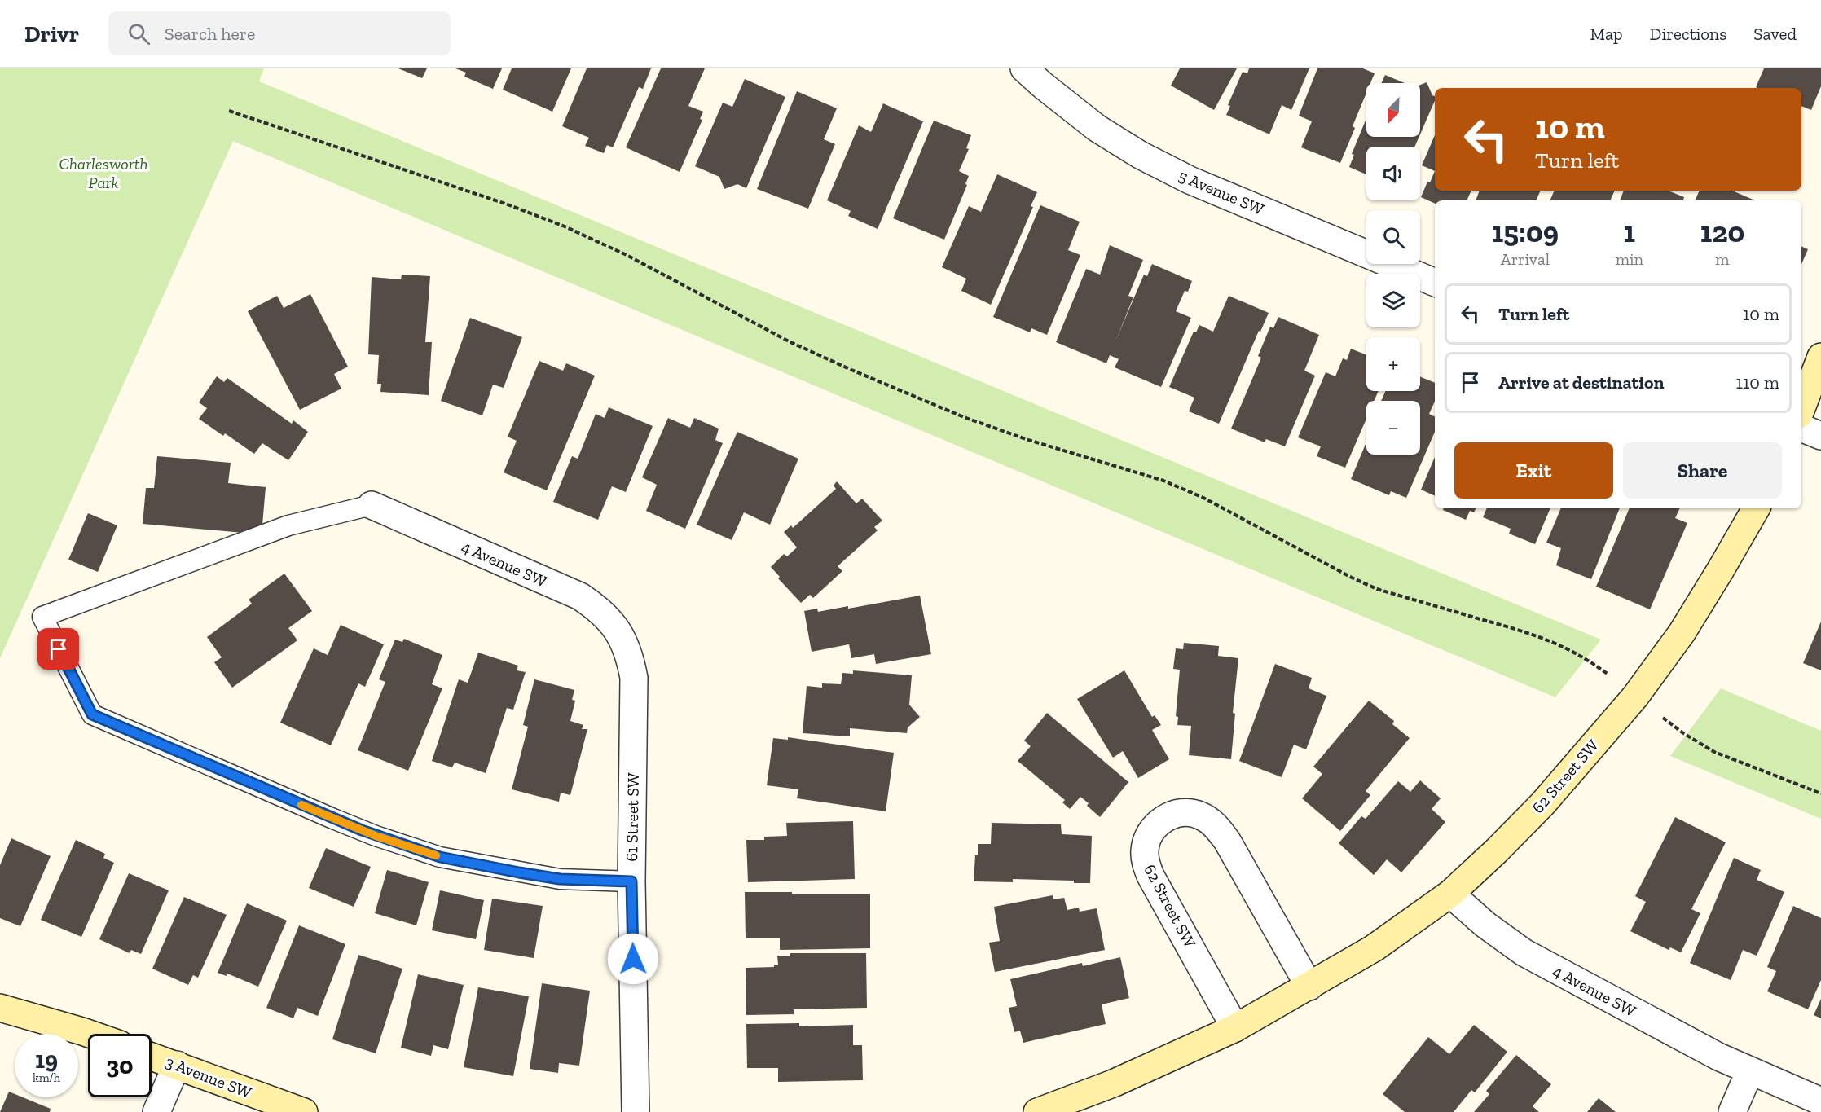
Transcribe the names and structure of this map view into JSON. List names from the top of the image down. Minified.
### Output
{"streets":{"street":["5 Avenue SW","4 Avenue SW","62 Street SW","61 Street SW","3 Avenue SW"]},"crossings":[["4 Avenue SW","62 Street SW"],["4 Avenue SW","61 Street SW"]],"parks":["Charlesworth Park"],"north":"bottom left","page":{"header":"Drivr","search":"Search here","nav":["Map","Directions","Saved"],"map_buttons":["+","−"],"turn":["10 m","Turn left"],"eta":["15:09","Arrival","1","min","120","m"],"list":[{"name":"Turn left","value":"10 m"},{"name":"Arrive at destination","value":"110 m"}],"buttons":["Exit","Share"],"speed":"19 km/h","limit":"30"}}
